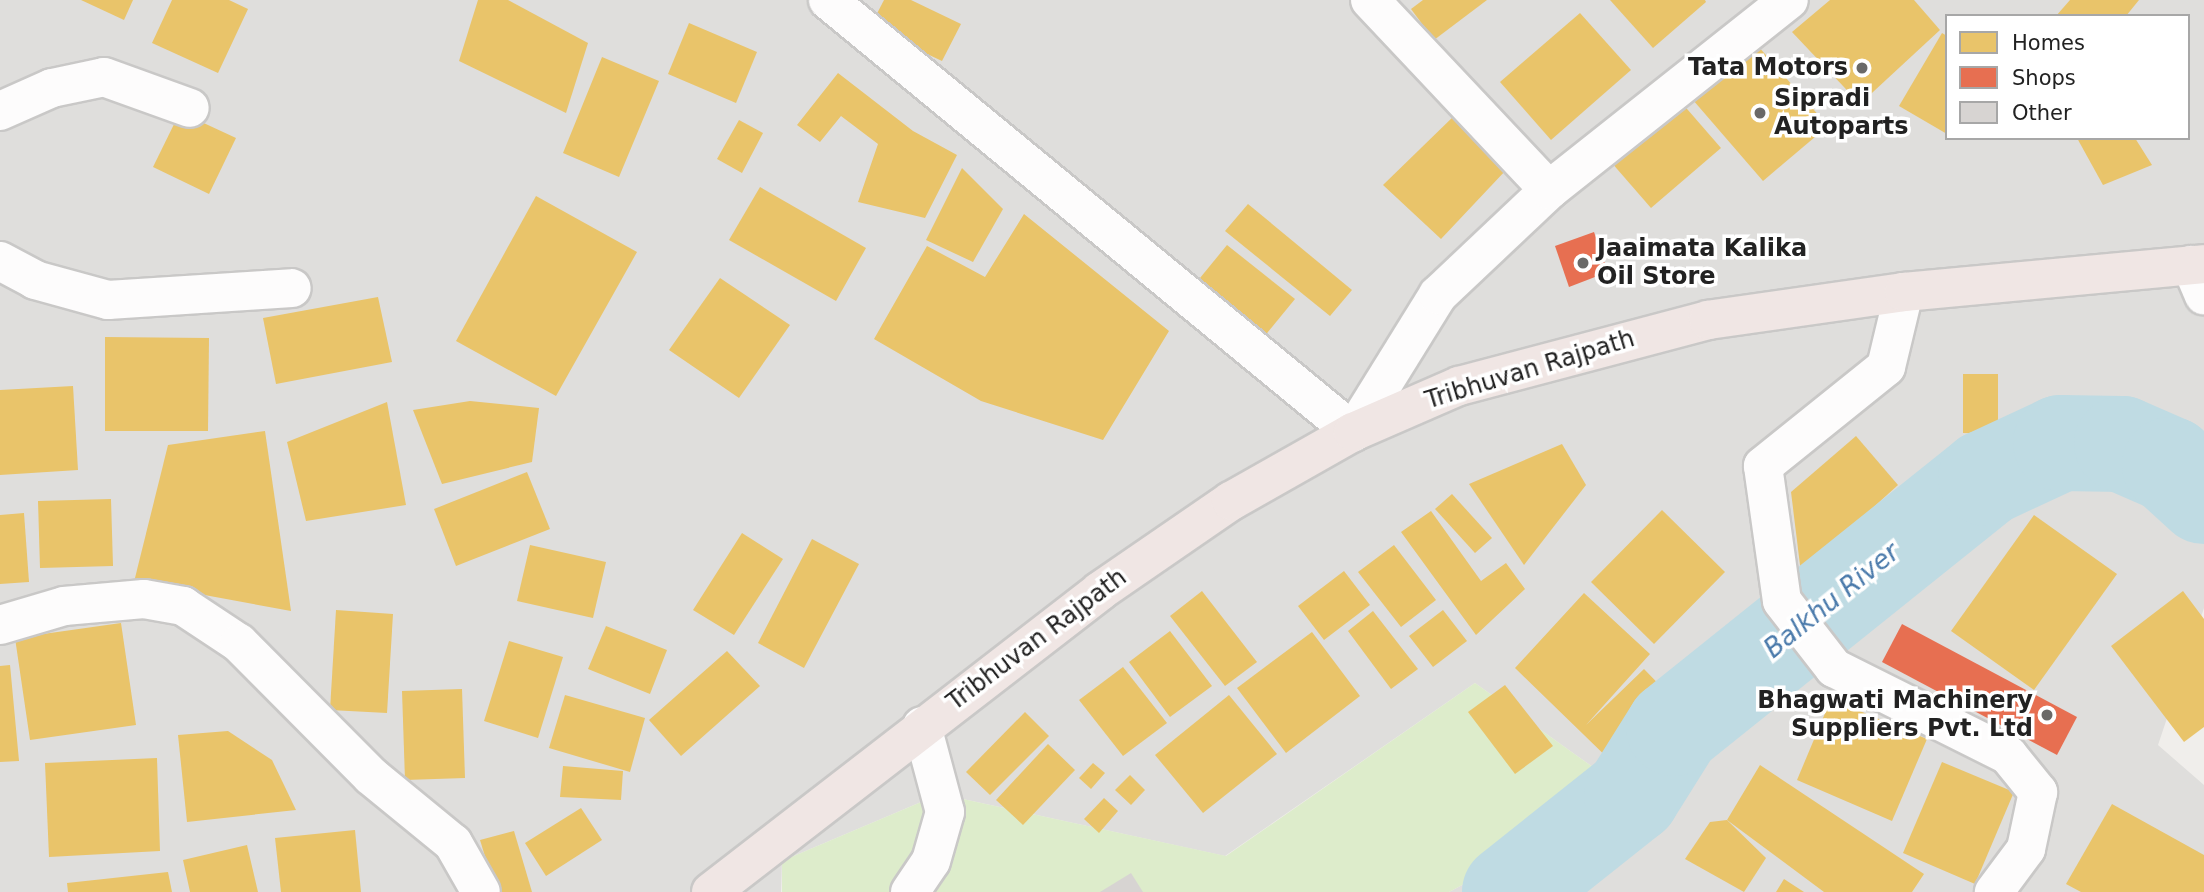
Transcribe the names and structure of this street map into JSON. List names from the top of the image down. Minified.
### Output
{"streets":{"highway":["Tribhuvan Rajpath"]},"water":["Balkhu River"],"places":["Tata Motors","Sipradi Autoparts","Jaaimata Kalika Oil Store","Bhagwati Machinery Suppliers Pvt. Ltd"],"legend":["Homes","Shops","Other"]}
